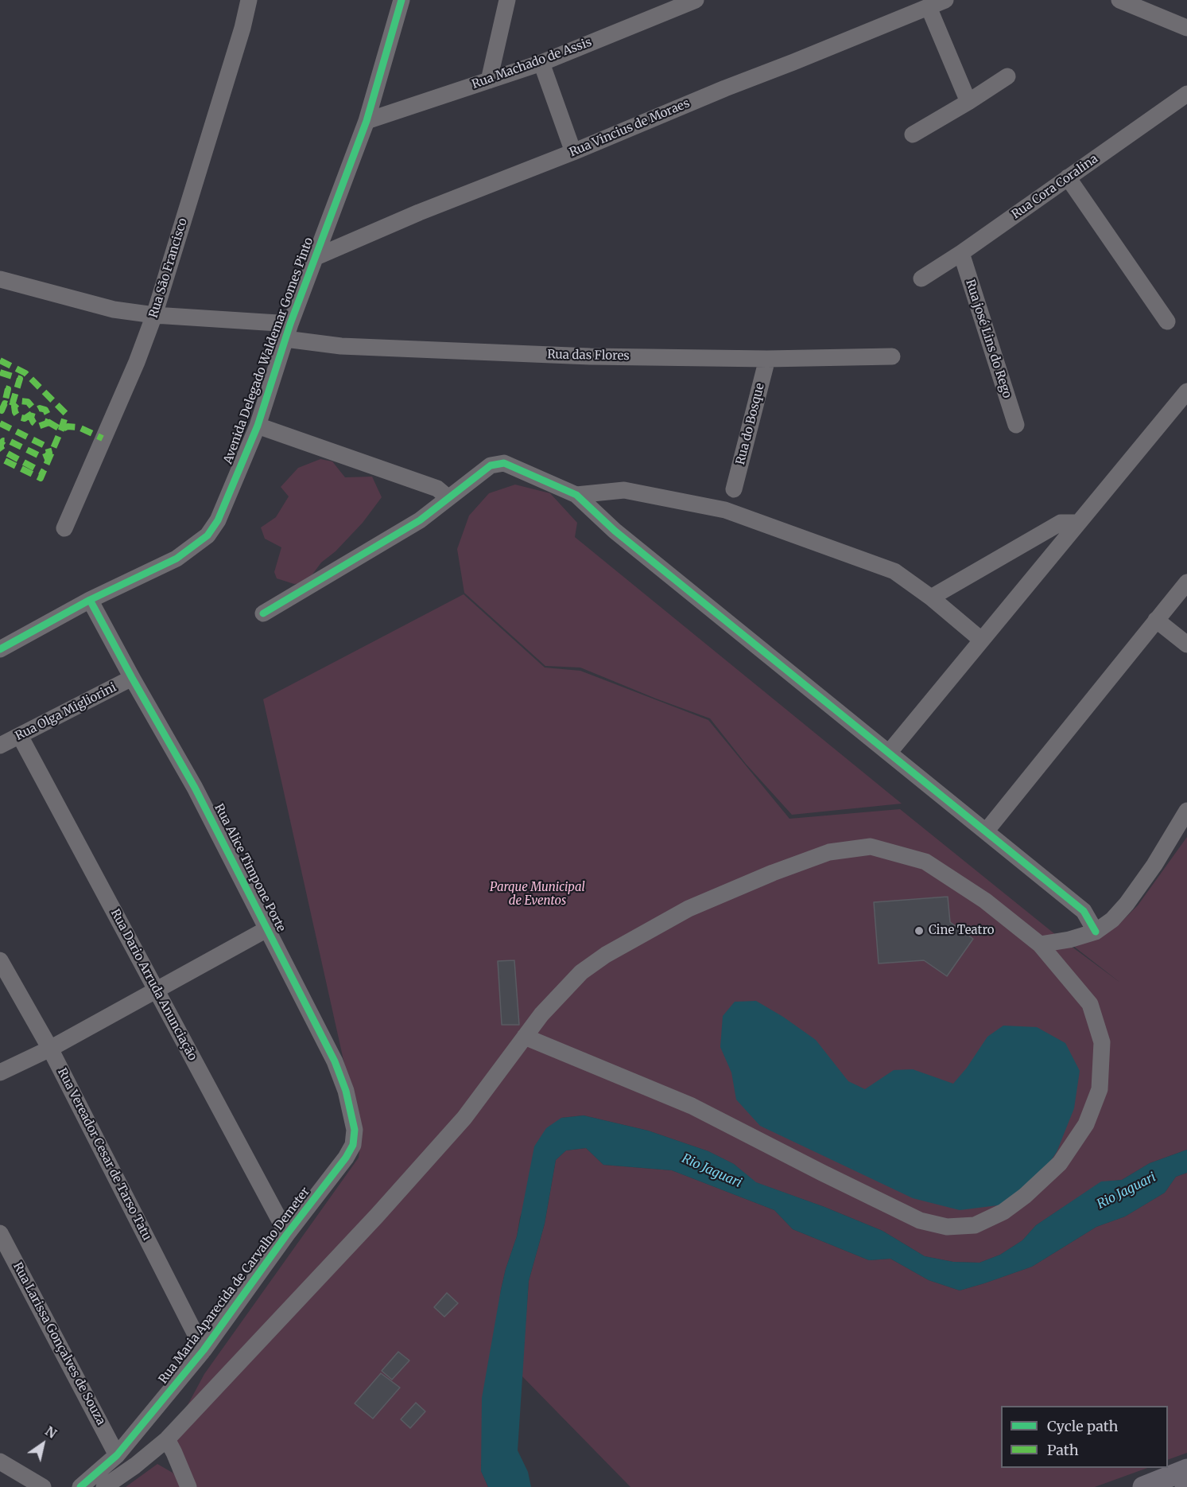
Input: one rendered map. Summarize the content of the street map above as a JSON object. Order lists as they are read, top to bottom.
{
  "streets": {
    "street": [
      "Rua Machado de Assis",
      "Rua Vincius de Moraes",
      "Rua Cora Coralina",
      "Rua São Francisco",
      "Rua josé Lins do Rego",
      "Avenida Delegado Waldemar Gomes Pinto",
      "Rua das Flores",
      "Rua do Bosque",
      "Rua Olga Migliorini",
      "Rua Alice Timpone Porte",
      "Rua Dario Arruda Anunciação",
      "Rua Vereador Cesar de Tarso Tatu",
      "Rua Maria Aparecida de Carvalho Demeter",
      "Rua Larissa Gonçalves de Souza"
    ]
  },
  "crossings": [
    ["Rua Machado de Assis", "Avenida Delegado Waldemar Gomes Pinto"],
    ["Rua Vincius de Moraes", "Avenida Delegado Waldemar Gomes Pinto"],
    ["Rua Cora Coralina", "Rua josé Lins do Rego"],
    ["Rua São Francisco", "Rua das Flores"],
    ["Avenida Delegado Waldemar Gomes Pinto", "Rua das Flores"],
    ["Avenida Delegado Waldemar Gomes Pinto", "Rua Alice Timpone Porte"],
    ["Rua das Flores", "Rua do Bosque"],
    ["Rua Olga Migliorini", "Rua Alice Timpone Porte"],
    ["Rua Olga Migliorini", "Rua Dario Arruda Anunciação"],
    ["Rua Alice Timpone Porte", "Rua Maria Aparecida de Carvalho Demeter"],
    ["Rua Dario Arruda Anunciação", "Rua Maria Aparecida de Carvalho Demeter"],
    ["Rua Vereador Cesar de Tarso Tatu", "Rua Maria Aparecida de Carvalho Demeter"],
    ["Rua Maria Aparecida de Carvalho Demeter", "Rua Larissa Gonçalves de Souza"]
  ],
  "water": ["Rio Jaguari"],
  "parks": ["Parque Municipal de Eventos"],
  "places": ["Cine Teatro"],
  "legend": ["Cycle path", "Path"],
  "north": "top right"
}
